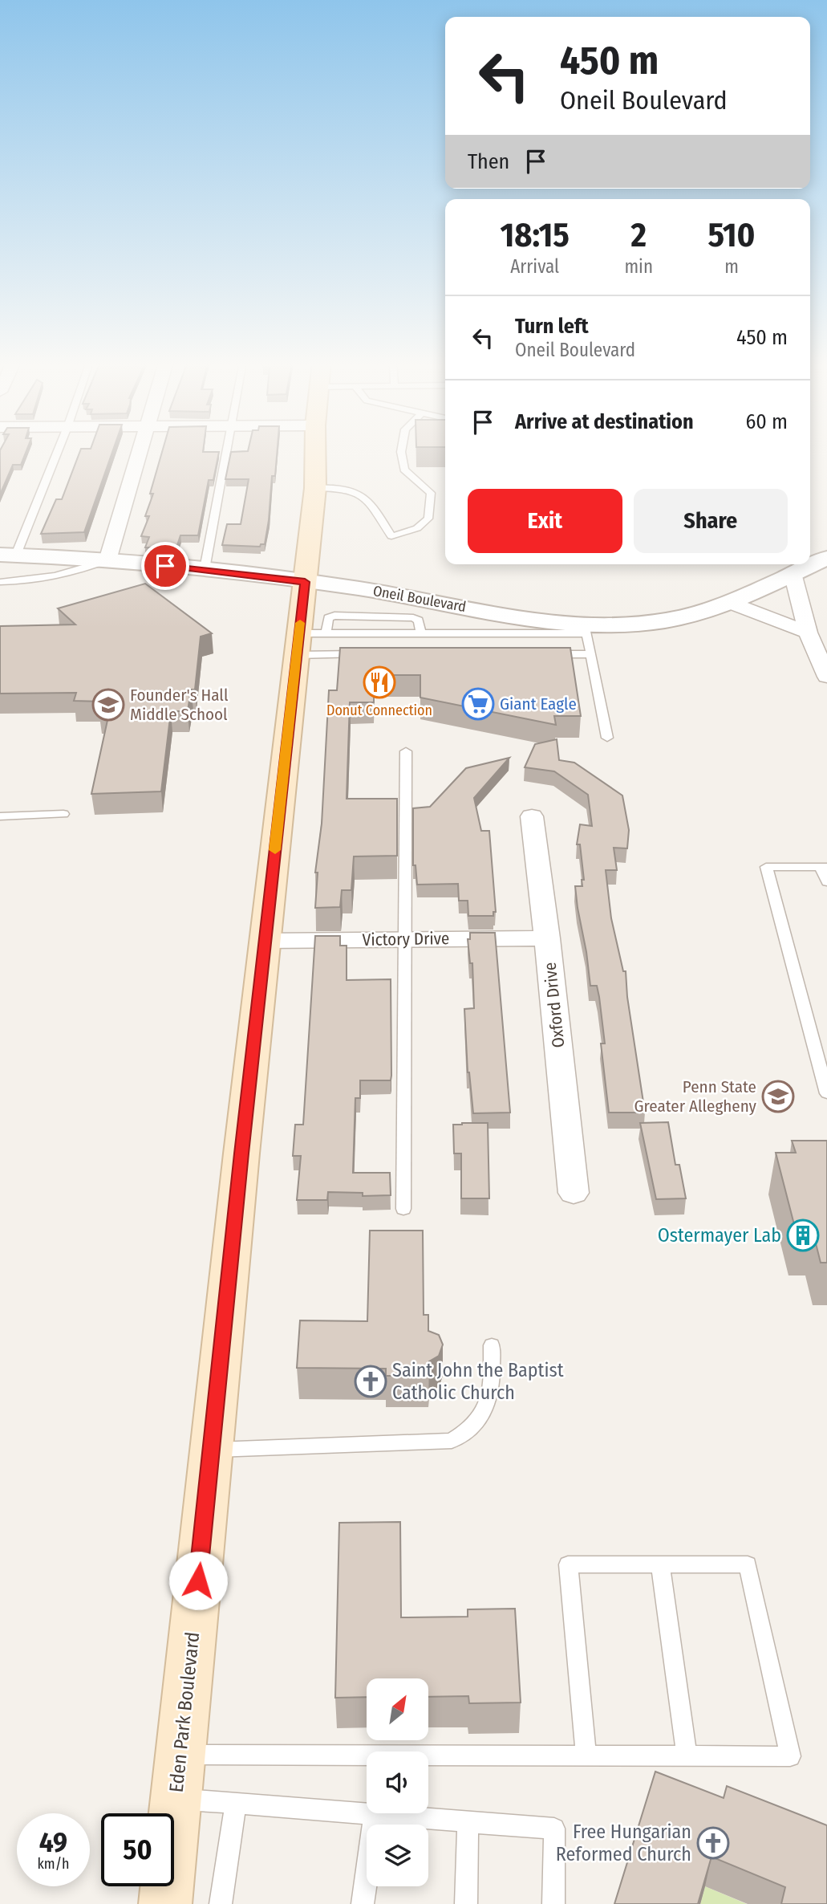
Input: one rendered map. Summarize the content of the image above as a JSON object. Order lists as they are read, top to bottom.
{
  "streets": {
    "main road": ["Eden Park Boulevard"],
    "street": ["Oneil Boulevard", "Victory Drive", "Oxford Drive"]
  },
  "crossings": [
    ["Oneil Boulevard", "Eden Park Boulevard"],
    ["Victory Drive", "Oxford Drive"],
    ["Victory Drive", "Eden Park Boulevard"]
  ],
  "places": {
    "restaurant": ["Donut Connection"],
    "supermarket": ["Giant Eagle"],
    "school or university": ["Founder's Hall Middle School", "Penn State Greater Allegheny"],
    "building": ["Ostermayer Lab"],
    "church": ["Saint John the Baptist Catholic Church", "Free Hungarian Reformed Church"]
  },
  "north": "top right",
  "page": {
    "turn": ["450 m", "Oneil Boulevard"],
    "then": "Then",
    "eta": [
      "18:15",
      "Arrival",
      "2",
      "min",
      "510",
      "m"
    ],
    "list": [
      {
        "name": "Turn left",
        "note": "Oneil Boulevard",
        "value": "450 m"
      },
      {
        "name": "Arrive at destination",
        "value": "60 m"
      }
    ],
    "buttons": ["Exit", "Share"],
    "speed": "49 km/h",
    "limit": "50"
  }
}
